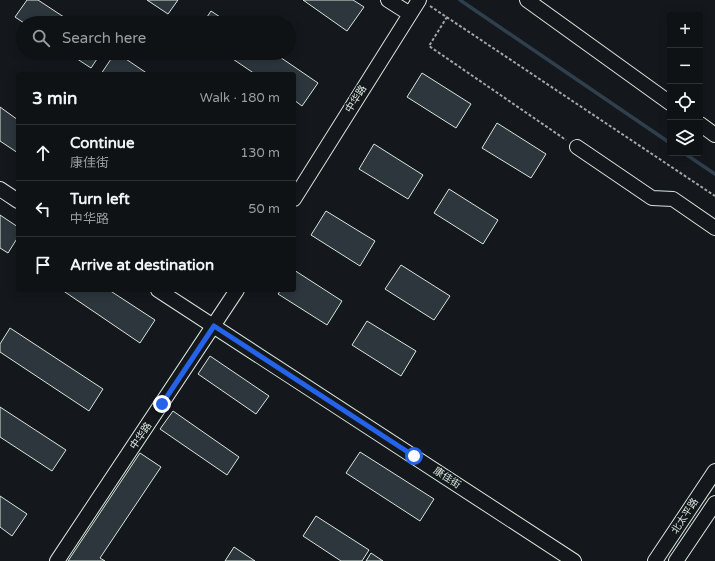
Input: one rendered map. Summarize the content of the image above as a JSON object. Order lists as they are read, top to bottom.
{
  "streets": {
    "street": ["中华路", "康佳街", "北太平路"]
  },
  "crossings": [
    ["中华路", "康佳街"]
  ],
  "page": {
    "map_buttons": ["+", "−"],
    "search": "Search here",
    "heading": ["3 min", "Walk · 180 m"],
    "list": [
      ["Continue", "康佳街", "130 m"],
      ["Turn left", "中华路", "50 m"],
      "Arrive at destination"
    ]
  }
}
